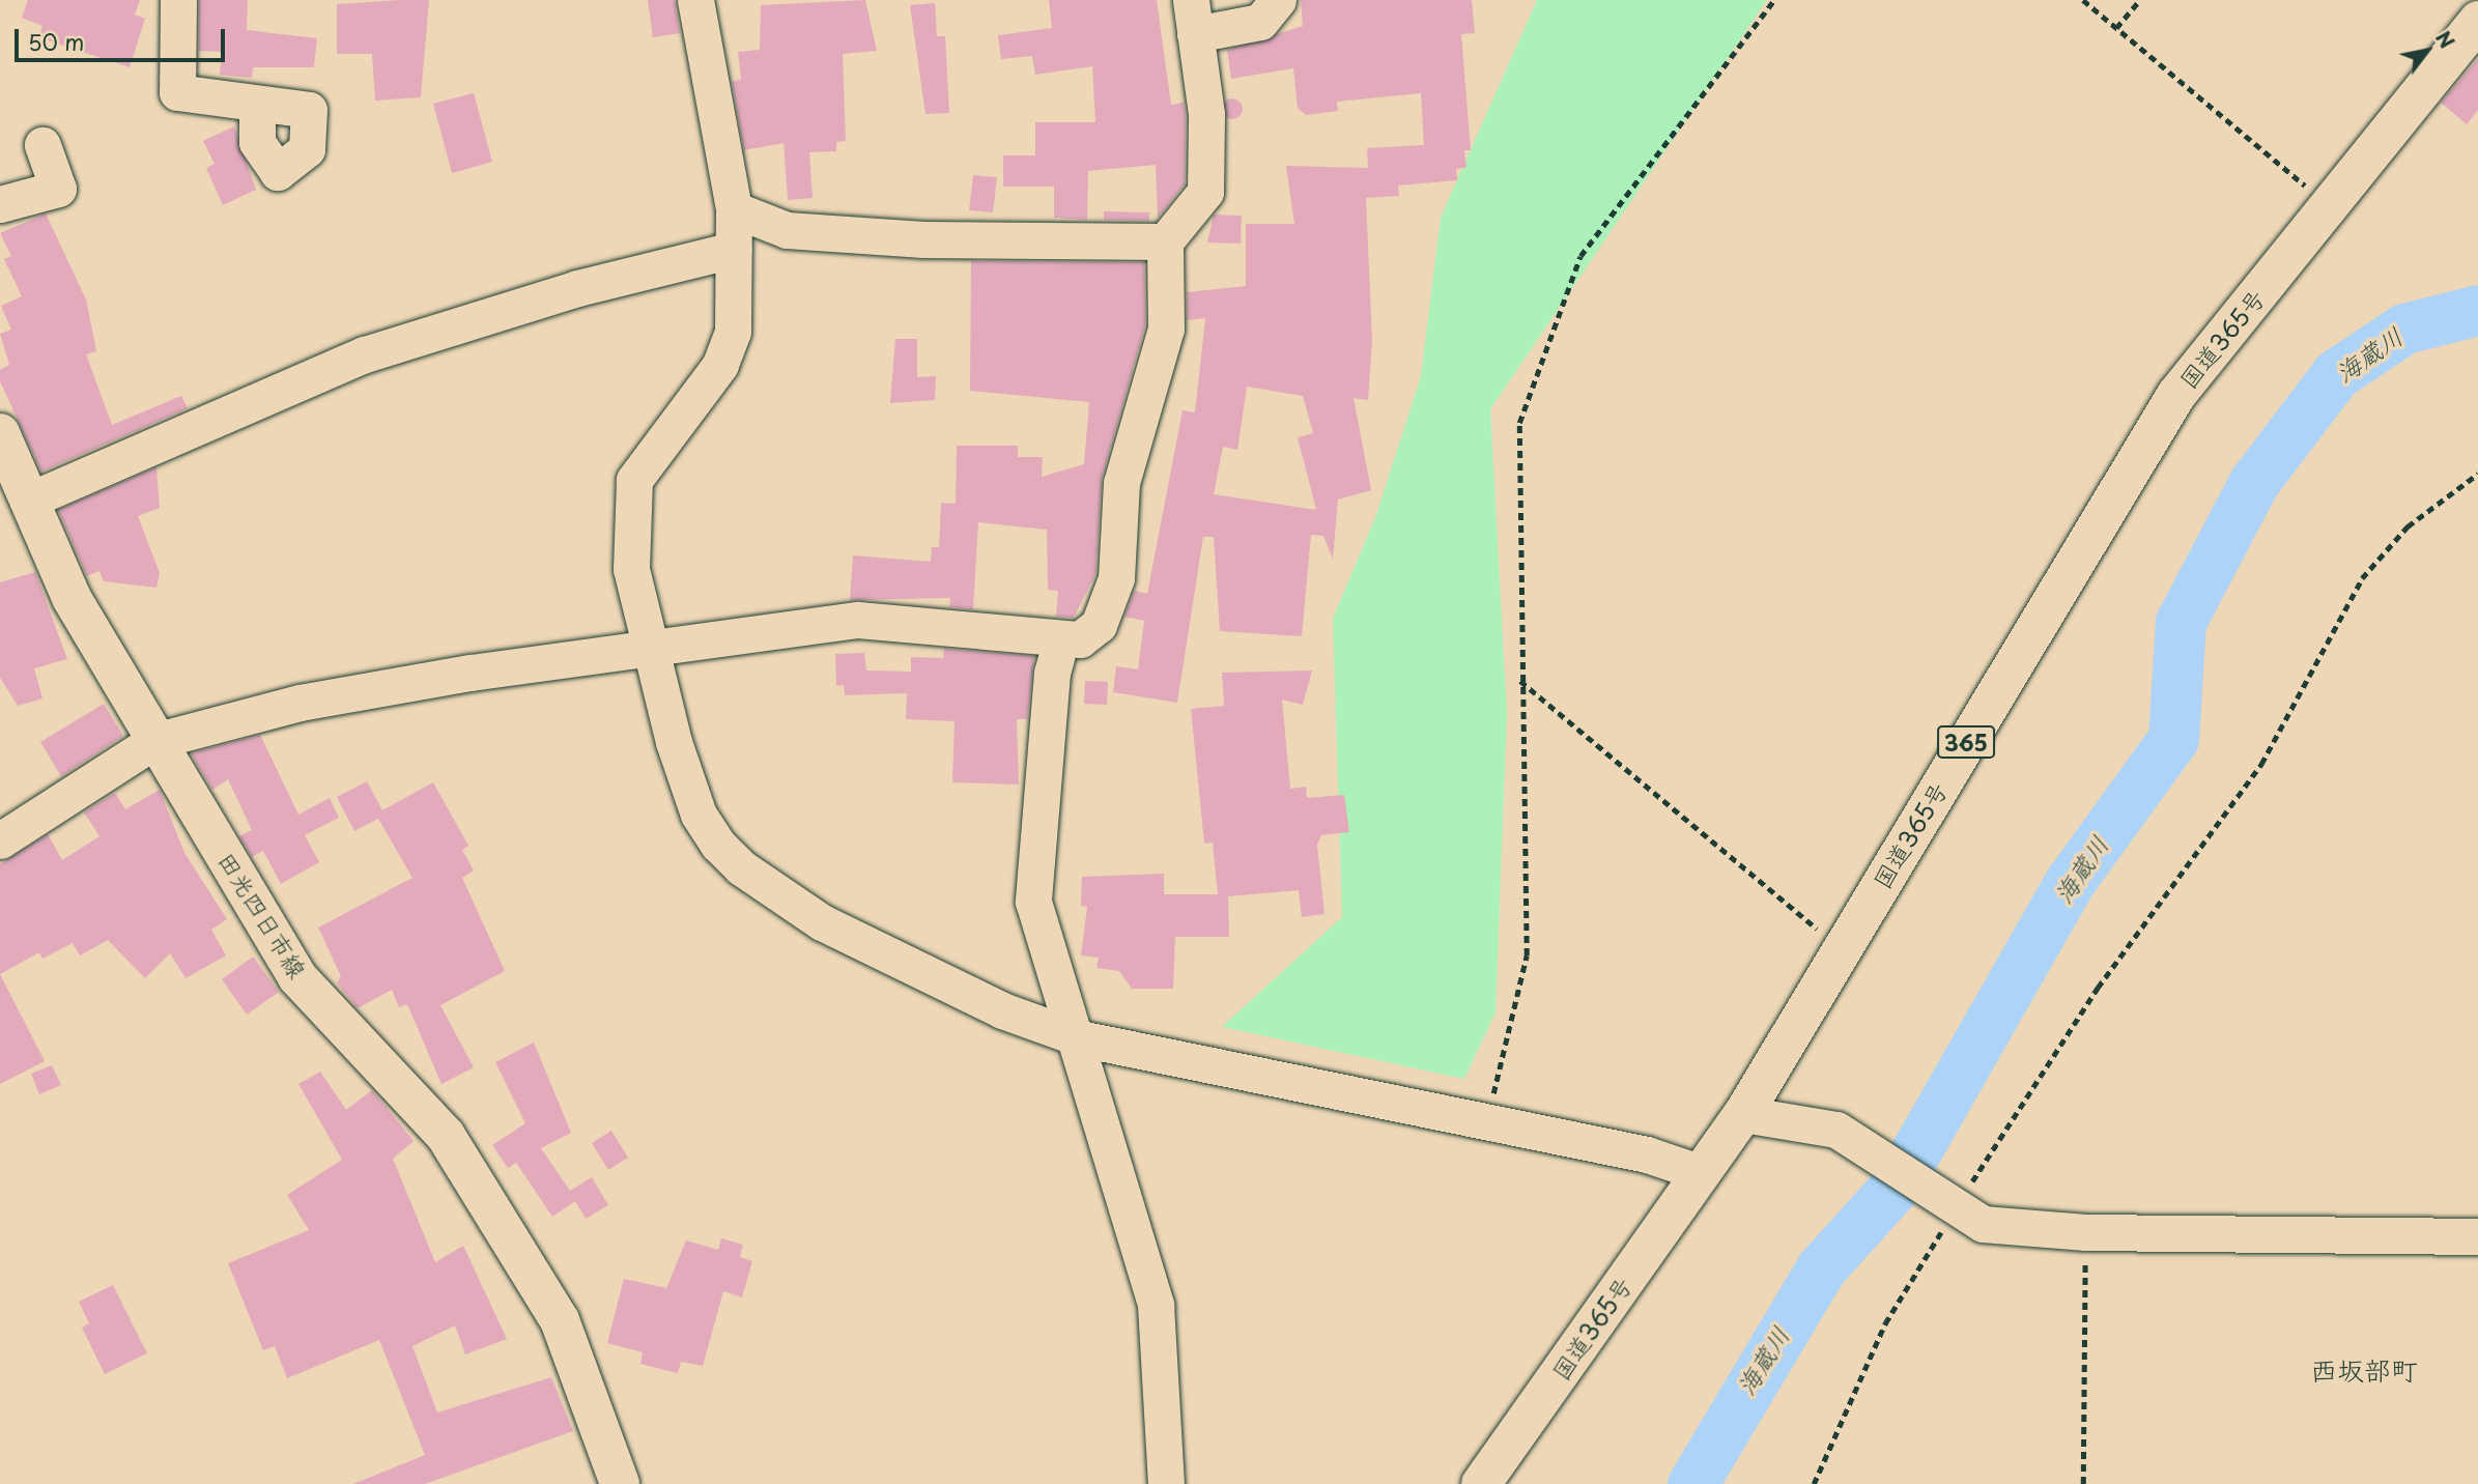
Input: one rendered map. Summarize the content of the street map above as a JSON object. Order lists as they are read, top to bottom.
{
  "streets": {
    "main road": ["国道365号", "365", "田光四日市線"]
  },
  "districts": ["西坂部町"],
  "water": ["海蔵川"],
  "scale_bar": "50 m",
  "north": "top right"
}
